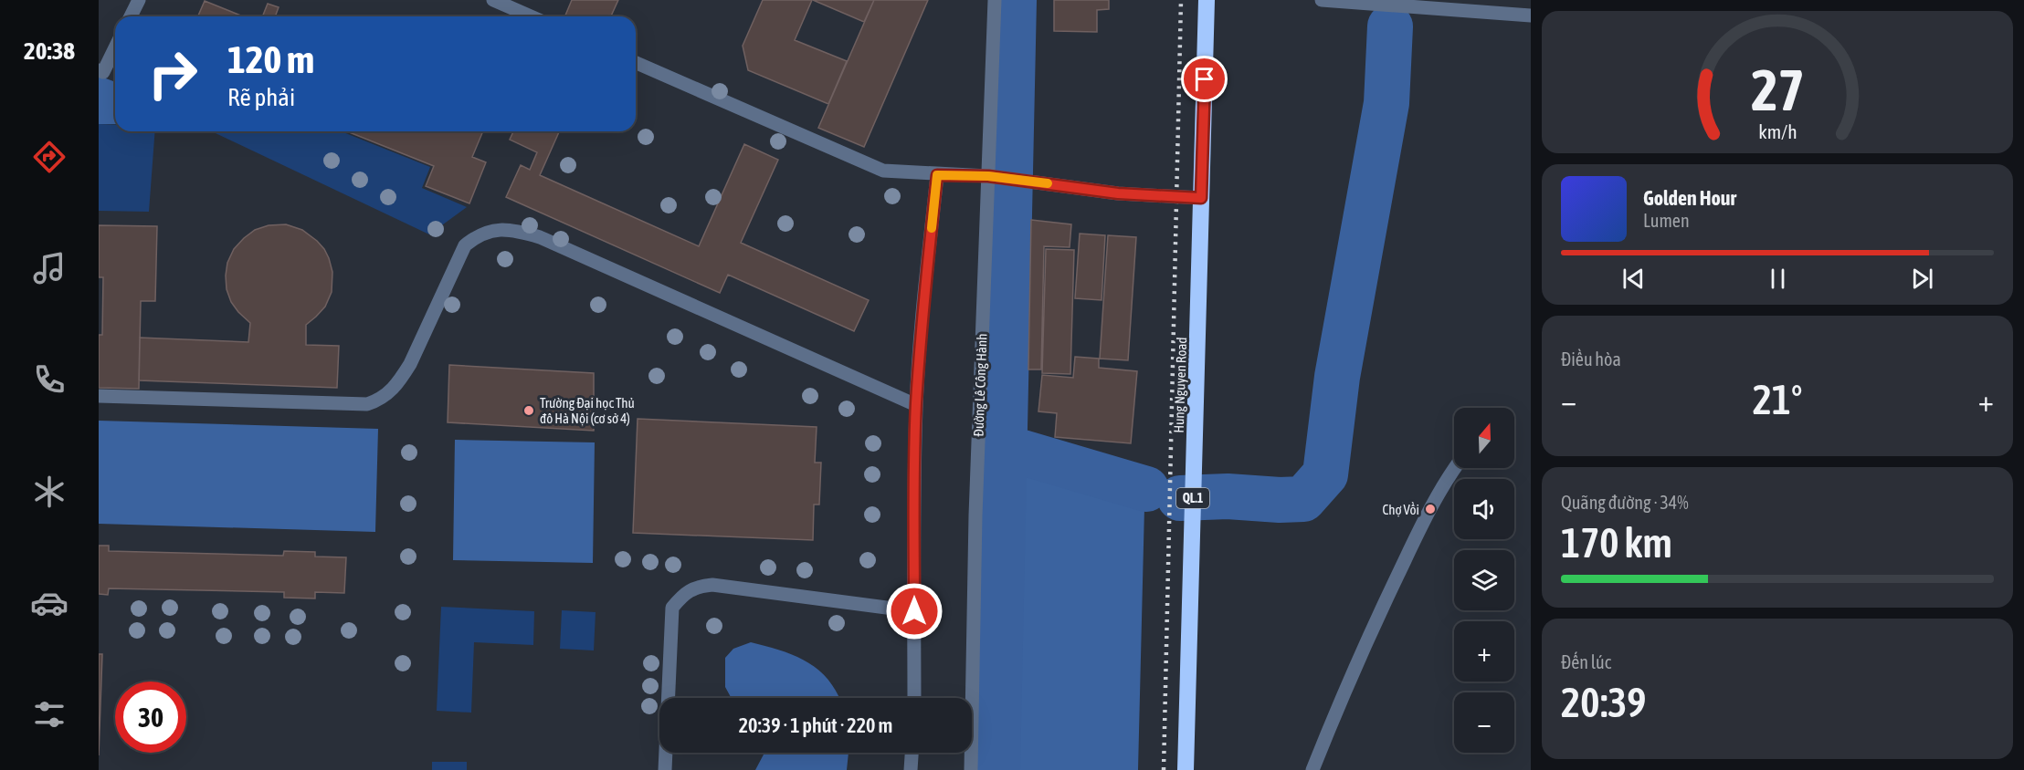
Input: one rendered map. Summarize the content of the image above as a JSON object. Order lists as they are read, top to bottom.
{
  "streets": {
    "highway": ["Hung Nguyen Road", "QL.1"],
    "street": ["Đường Lê Công Hành"]
  },
  "places": ["Trường Đại học Thủ đô Hà Nội (cơ sở 4)", "Chợ Vồi"],
  "north": "top",
  "page": {
    "tabs": "20:38",
    "turn": ["120 m", "Rẽ phải"],
    "song": ["Golden Hour", "Lumen"],
    "tile": [
      "Điều hòa",
      ["Quãng đường · 34%", "170 km"],
      ["Đến lúc", "20:39"]
    ],
    "heat": ["−", "21°", "+"],
    "map_buttons": ["+", "−"],
    "limit": "30",
    "trip": "20:39 · 1 phút · 220 m",
    "gauge": ["27", "km/h"]
  }
}
